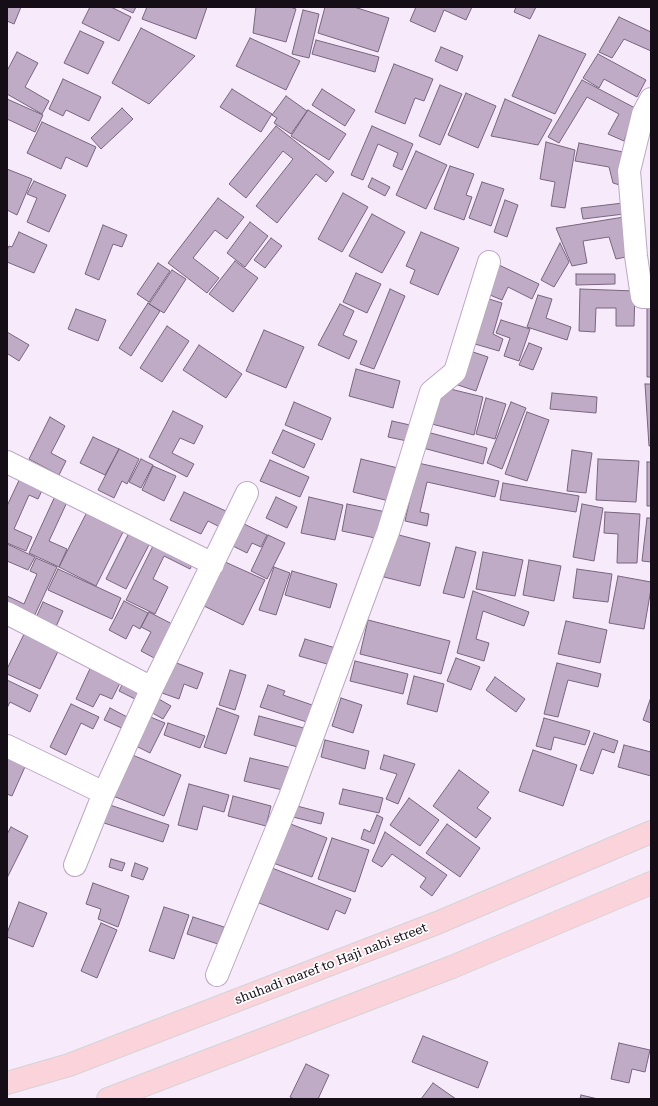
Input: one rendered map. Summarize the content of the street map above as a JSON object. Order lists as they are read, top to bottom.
{
  "streets": {
    "main road": ["shuhadi maref to Haji nabi street"]
  }
}
